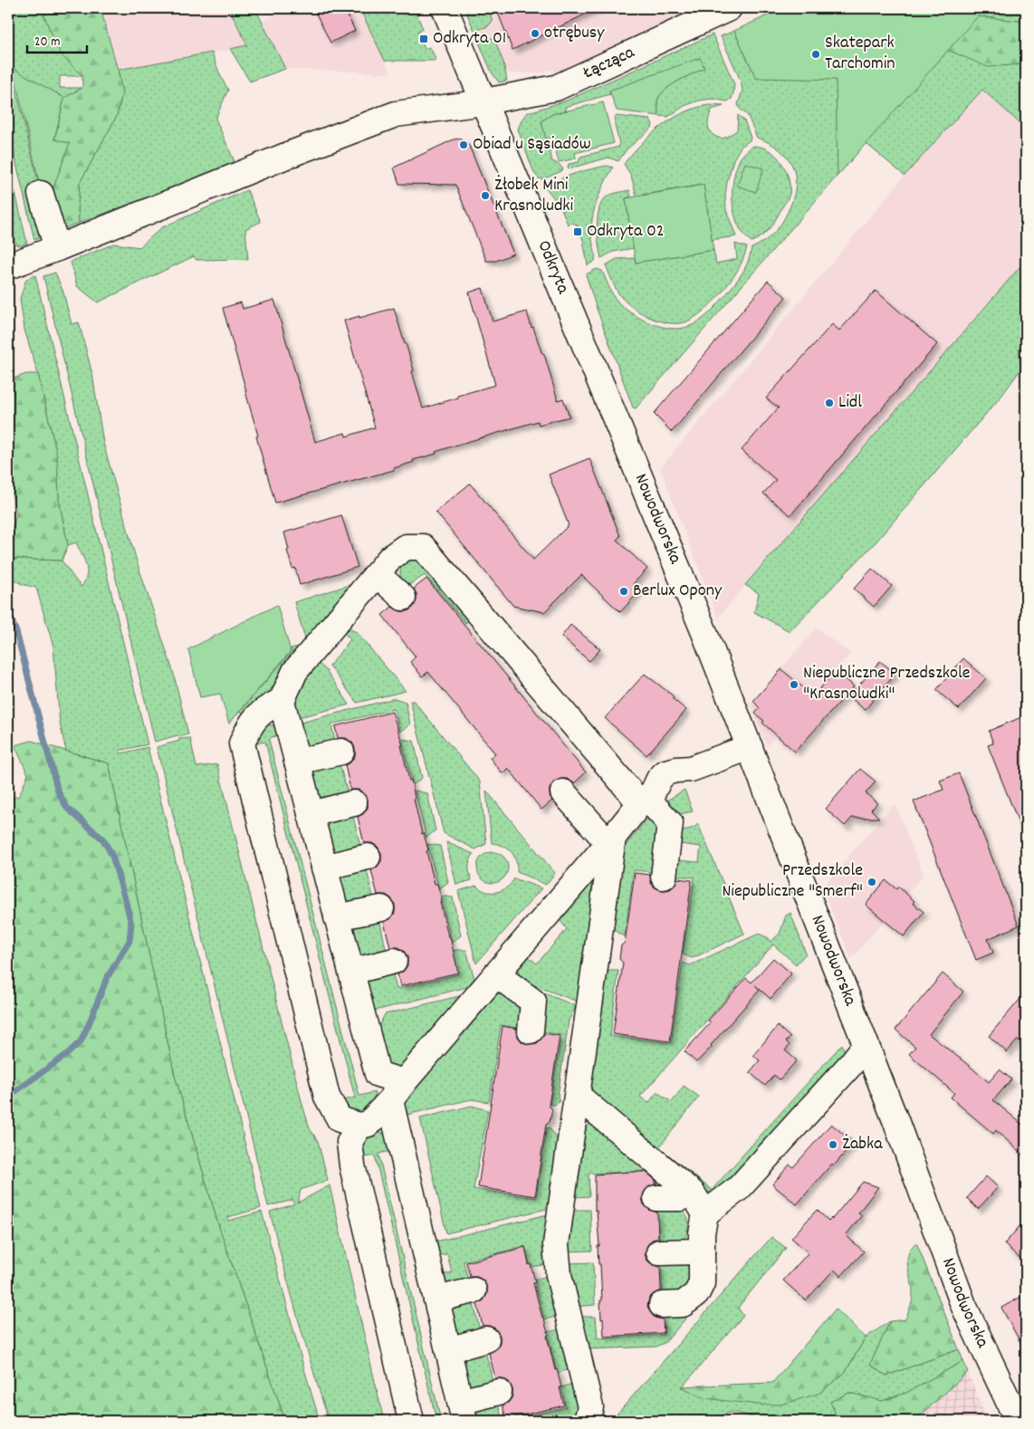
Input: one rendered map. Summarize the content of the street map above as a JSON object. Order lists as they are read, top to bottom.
{
  "streets": {
    "street": ["Łącząca", "Odkryta", "Nowodworska"]
  },
  "crossings": [
    ["Łącząca", "Odkryta"],
    ["Odkryta", "Nowodworska"]
  ],
  "places": {
    "other": [
      "otrębusy",
      "Skatepark Tarchomin",
      "Obiad u Sąsiadów",
      "Żłobek Mini Krasnoludki",
      "Lidl",
      "Berlux Opony",
      "Niepubliczne Przedszkole \"Krasnoludki\"",
      "Przedszkole Niepubliczne \"Smerf\"",
      "Żabka"
    ],
    "transit": ["Odkryta 01", "Odkryta 02"]
  },
  "scale_bar": "20 m"
}
